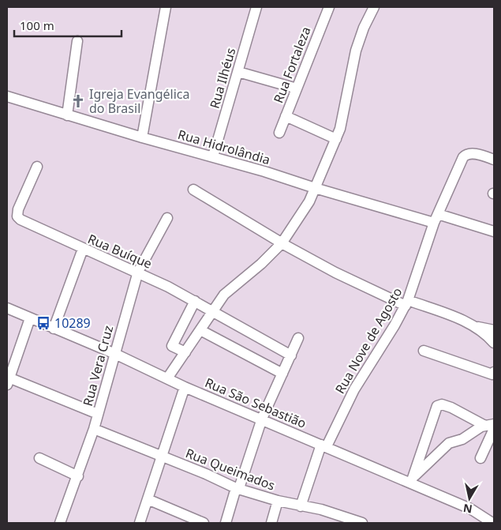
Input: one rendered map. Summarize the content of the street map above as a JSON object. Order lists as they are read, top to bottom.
{
  "streets": {
    "street": [
      "Rua Fortaleza",
      "Rua Ilhéus",
      "Rua Hidrolândia",
      "Rua Buíque",
      "Rua Nove de Agosto",
      "Rua Vera Cruz",
      "Rua São Sebastião",
      "Rua Queimados"
    ]
  },
  "crossings": [
    ["Rua Ilhéus", "Rua Hidrolândia"],
    ["Rua Hidrolândia", "Rua Nove de Agosto"],
    ["Rua Buíque", "Rua Vera Cruz"],
    ["Rua Nove de Agosto", "Rua São Sebastião"],
    ["Rua Nove de Agosto", "Rua Queimados"],
    ["Rua Vera Cruz", "Rua São Sebastião"],
    ["Rua Vera Cruz", "Rua Queimados"]
  ],
  "places": {
    "church": ["Igreja Evangélica do Brasil"],
    "bus stop": ["10289"]
  },
  "scale_bar": "100 m",
  "north": "bottom"
}
